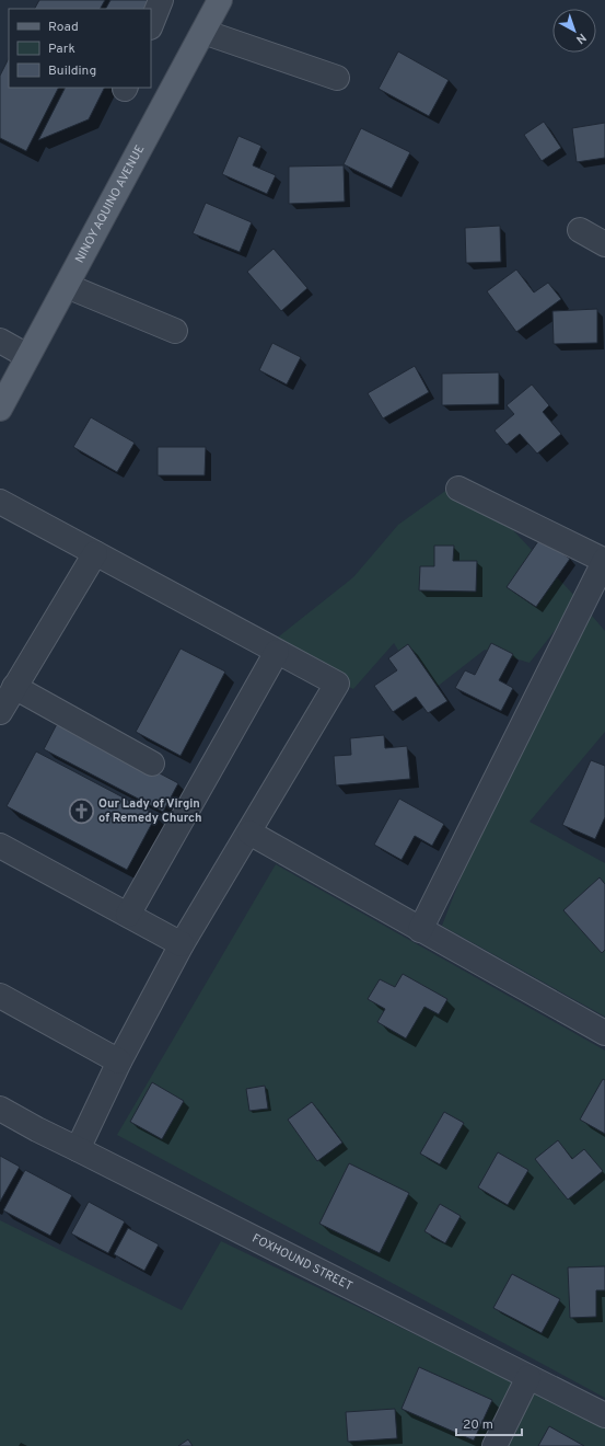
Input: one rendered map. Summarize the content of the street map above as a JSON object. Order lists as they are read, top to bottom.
{
  "streets": {
    "main road": ["NINOY AQUINO AVENUE"],
    "street": ["FOXHOUND STREET"]
  },
  "places": {
    "church": ["Our Lady of Virgin of Remedy Church"]
  },
  "legend": ["Road", "Park", "Building"],
  "scale_bar": "20 m",
  "north": "bottom right"
}
